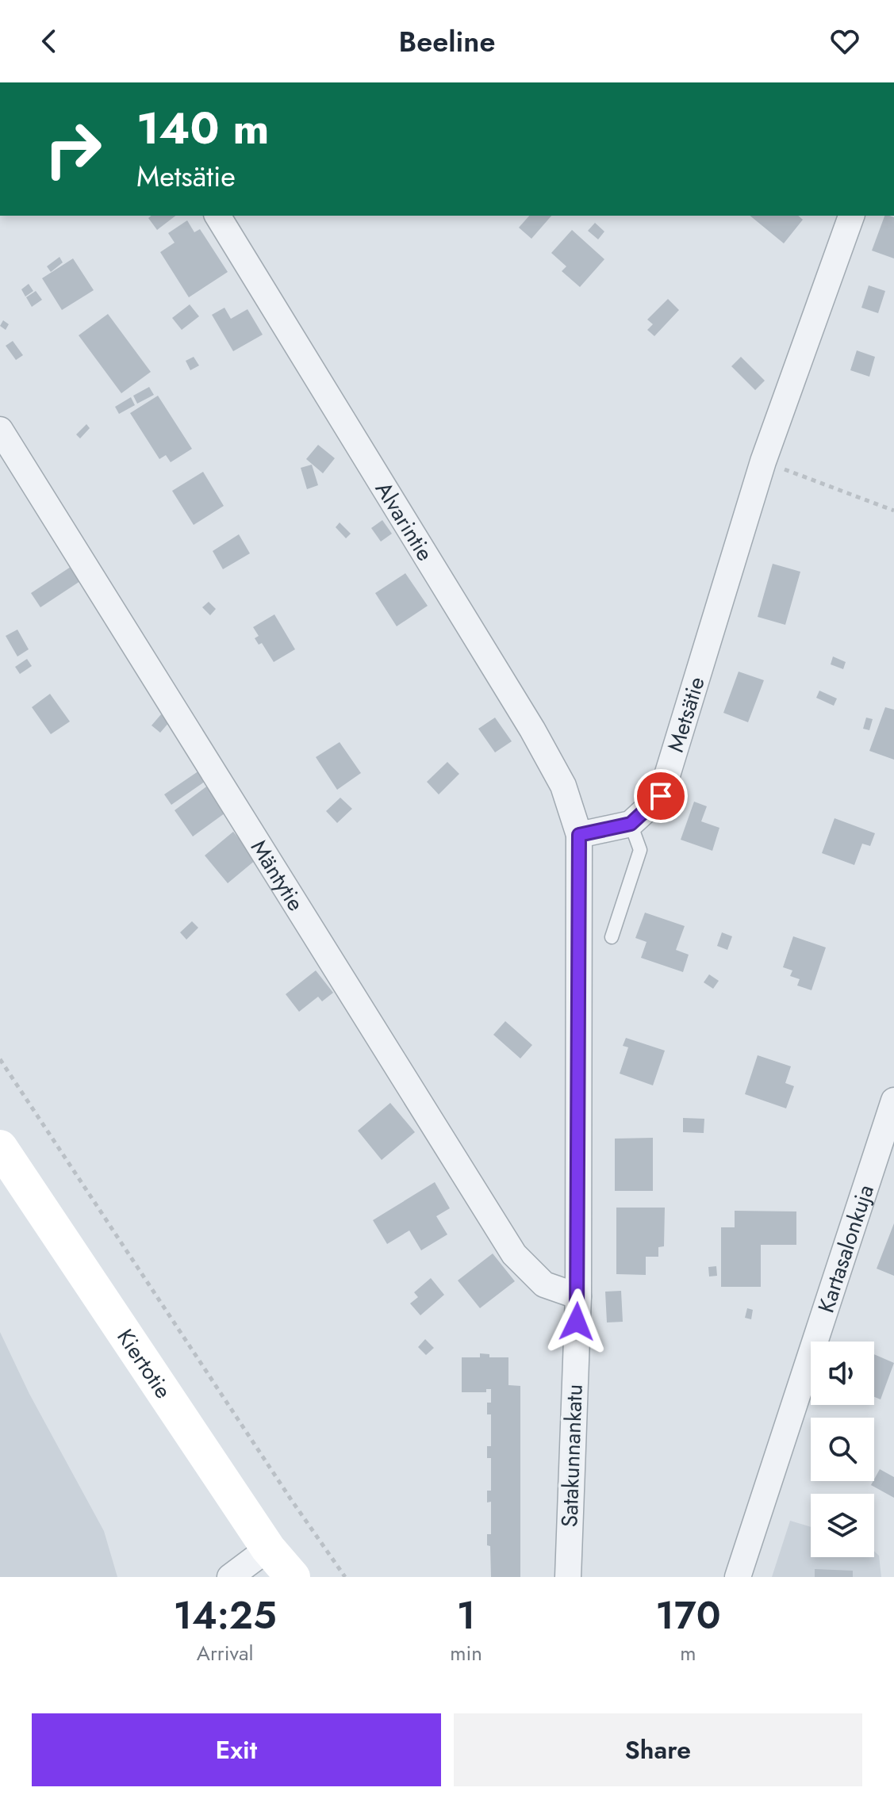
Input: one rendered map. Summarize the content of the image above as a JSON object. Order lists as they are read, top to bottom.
{
  "streets": {
    "street": [
      "Alvarintie",
      "Metsätie",
      "Mäntytie",
      "Kartasalonkuja",
      "Kiertotie",
      "Satakunnankatu"
    ]
  },
  "crossings": [
    ["Mäntytie", "Satakunnankatu"]
  ],
  "page": {
    "header": "Beeline",
    "turn": ["140 m", "Metsätie"],
    "eta": [
      "14:25",
      "Arrival",
      "1",
      "min",
      "170",
      "m"
    ],
    "buttons": ["Exit", "Share"]
  }
}
